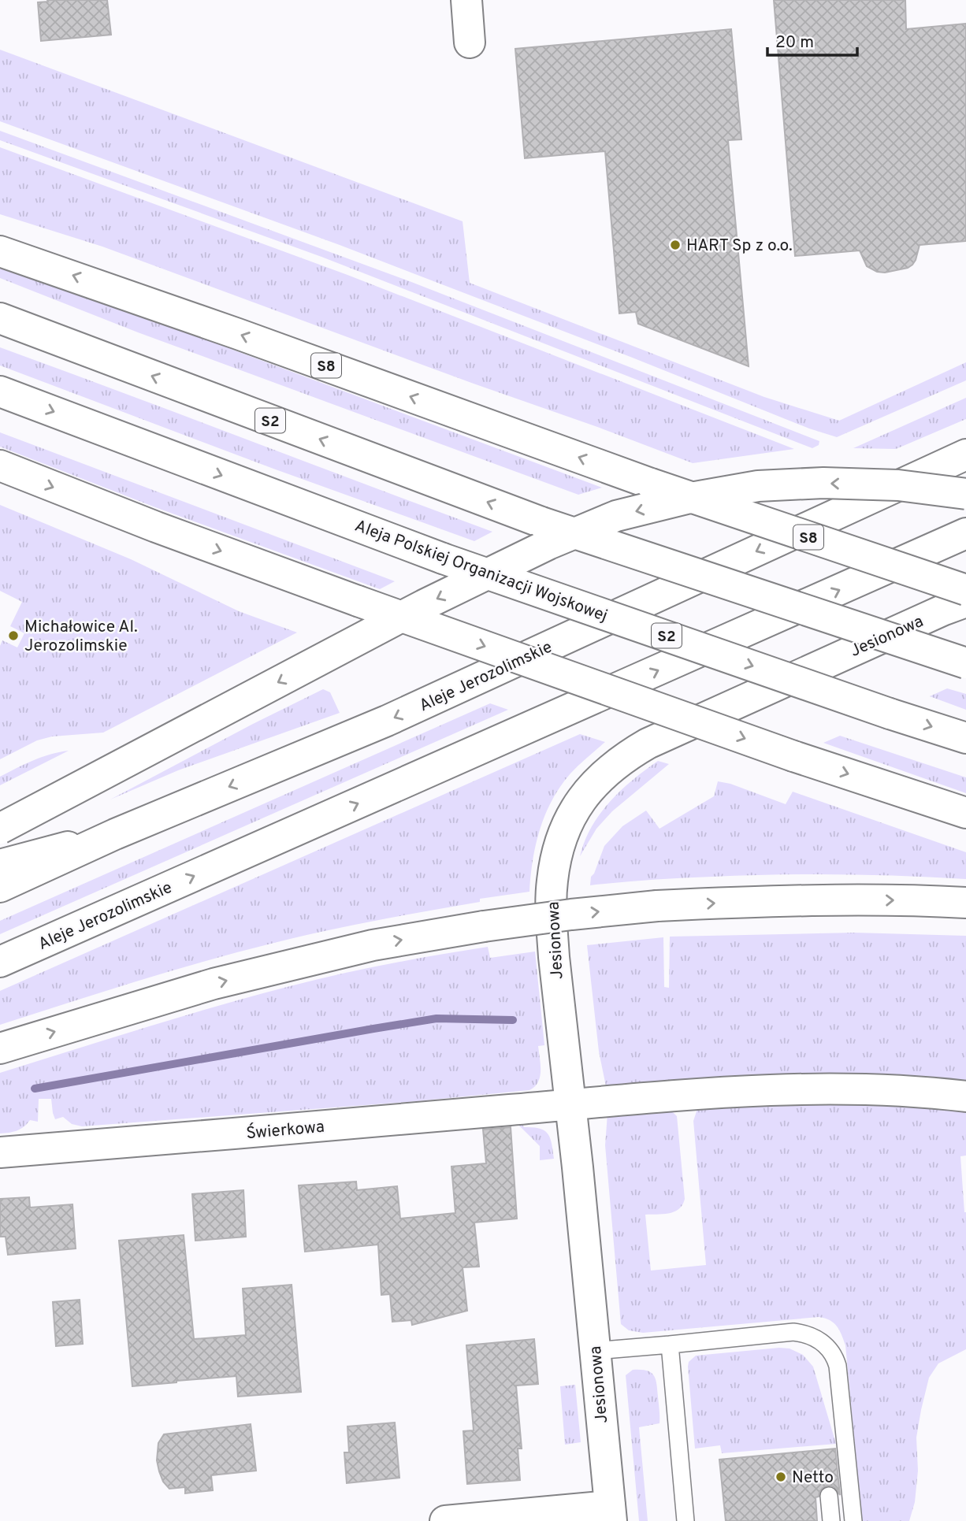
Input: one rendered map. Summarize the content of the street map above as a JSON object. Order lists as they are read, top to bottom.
{
  "streets": {
    "main road": [
      "S8",
      "S2",
      "Aleja Polskiej Organizacji Wojskowej",
      "Jesionowa",
      "Aleje Jerozolimskie",
      "Świerkowa"
    ]
  },
  "crossings": [
    ["Jesionowa", "Świerkowa"]
  ],
  "places": ["HART Sp z o.o.", "Michałowice Al. Jerozolimskie", "Netto"],
  "scale_bar": "20 m"
}
